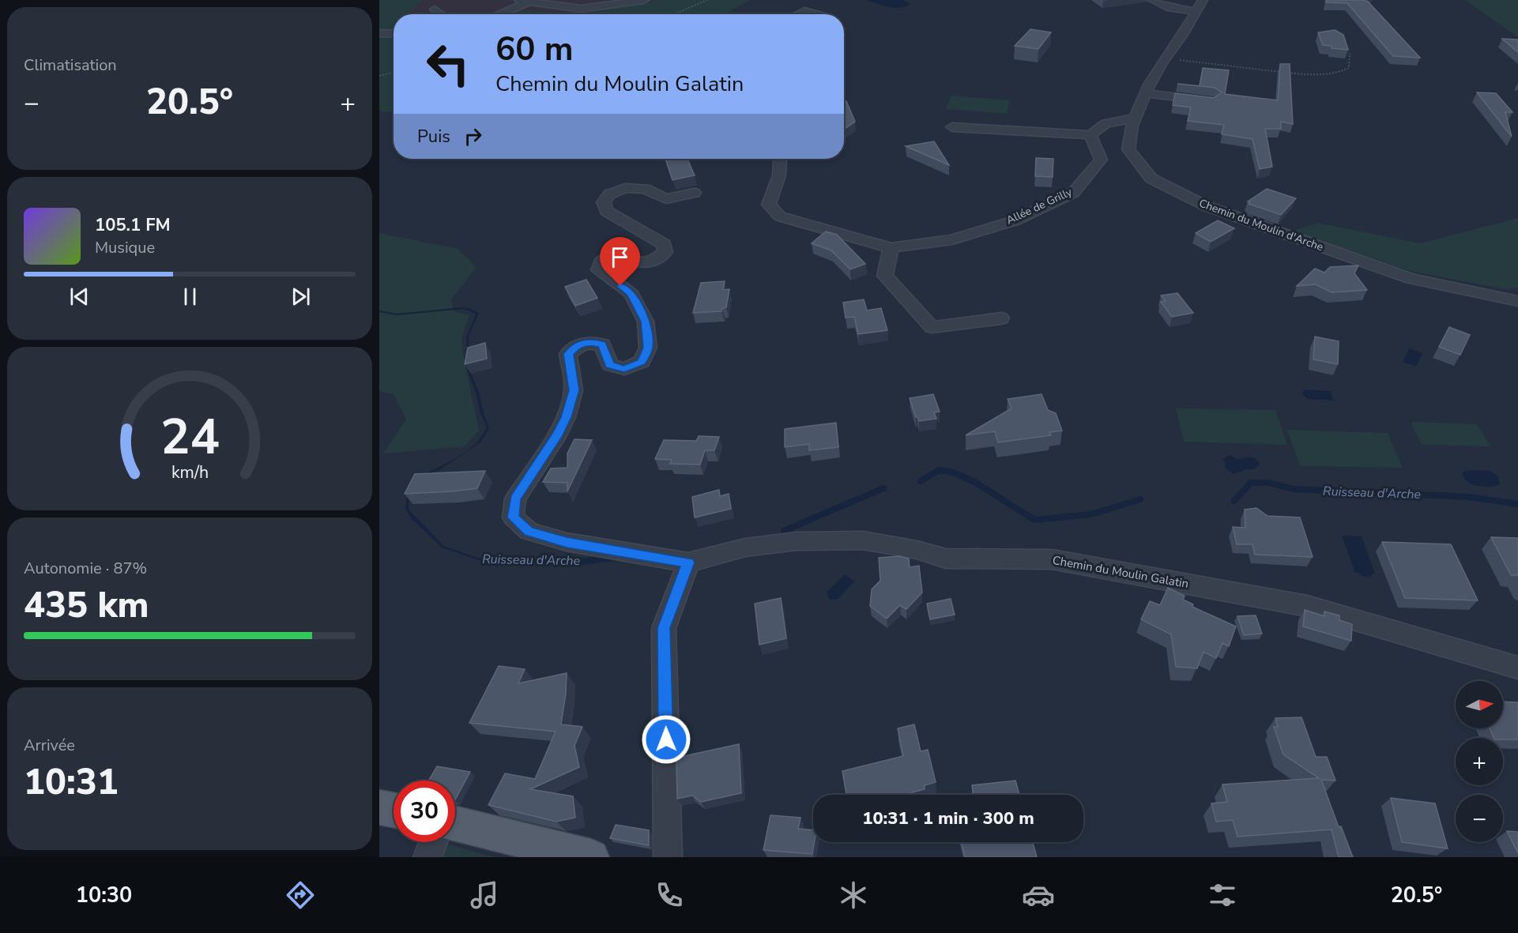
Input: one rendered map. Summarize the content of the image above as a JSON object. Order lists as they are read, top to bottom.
{
  "streets": {
    "street": ["Allée de Grilly", "Chemin du Moulin d'Arche", "Chemin du Moulin Galatin"]
  },
  "water": ["Ruisseau d'Arche"],
  "north": "right",
  "page": {
    "tile": [
      "Climatisation",
      ["Autonomie · 87%", "435 km"],
      ["Arrivée", "10:31"]
    ],
    "turn": ["60 m", "Chemin du Moulin Galatin"],
    "heat": ["−", "20.5°", "+"],
    "then": "Puis",
    "song": ["105.1 FM", "Musique"],
    "map_buttons": ["+", "−"],
    "limit": "30",
    "trip": "10:31 · 1 min · 300 m",
    "tabs": ["10:30", "20.5°"],
    "gauge": ["24", "km/h"]
  }
}
